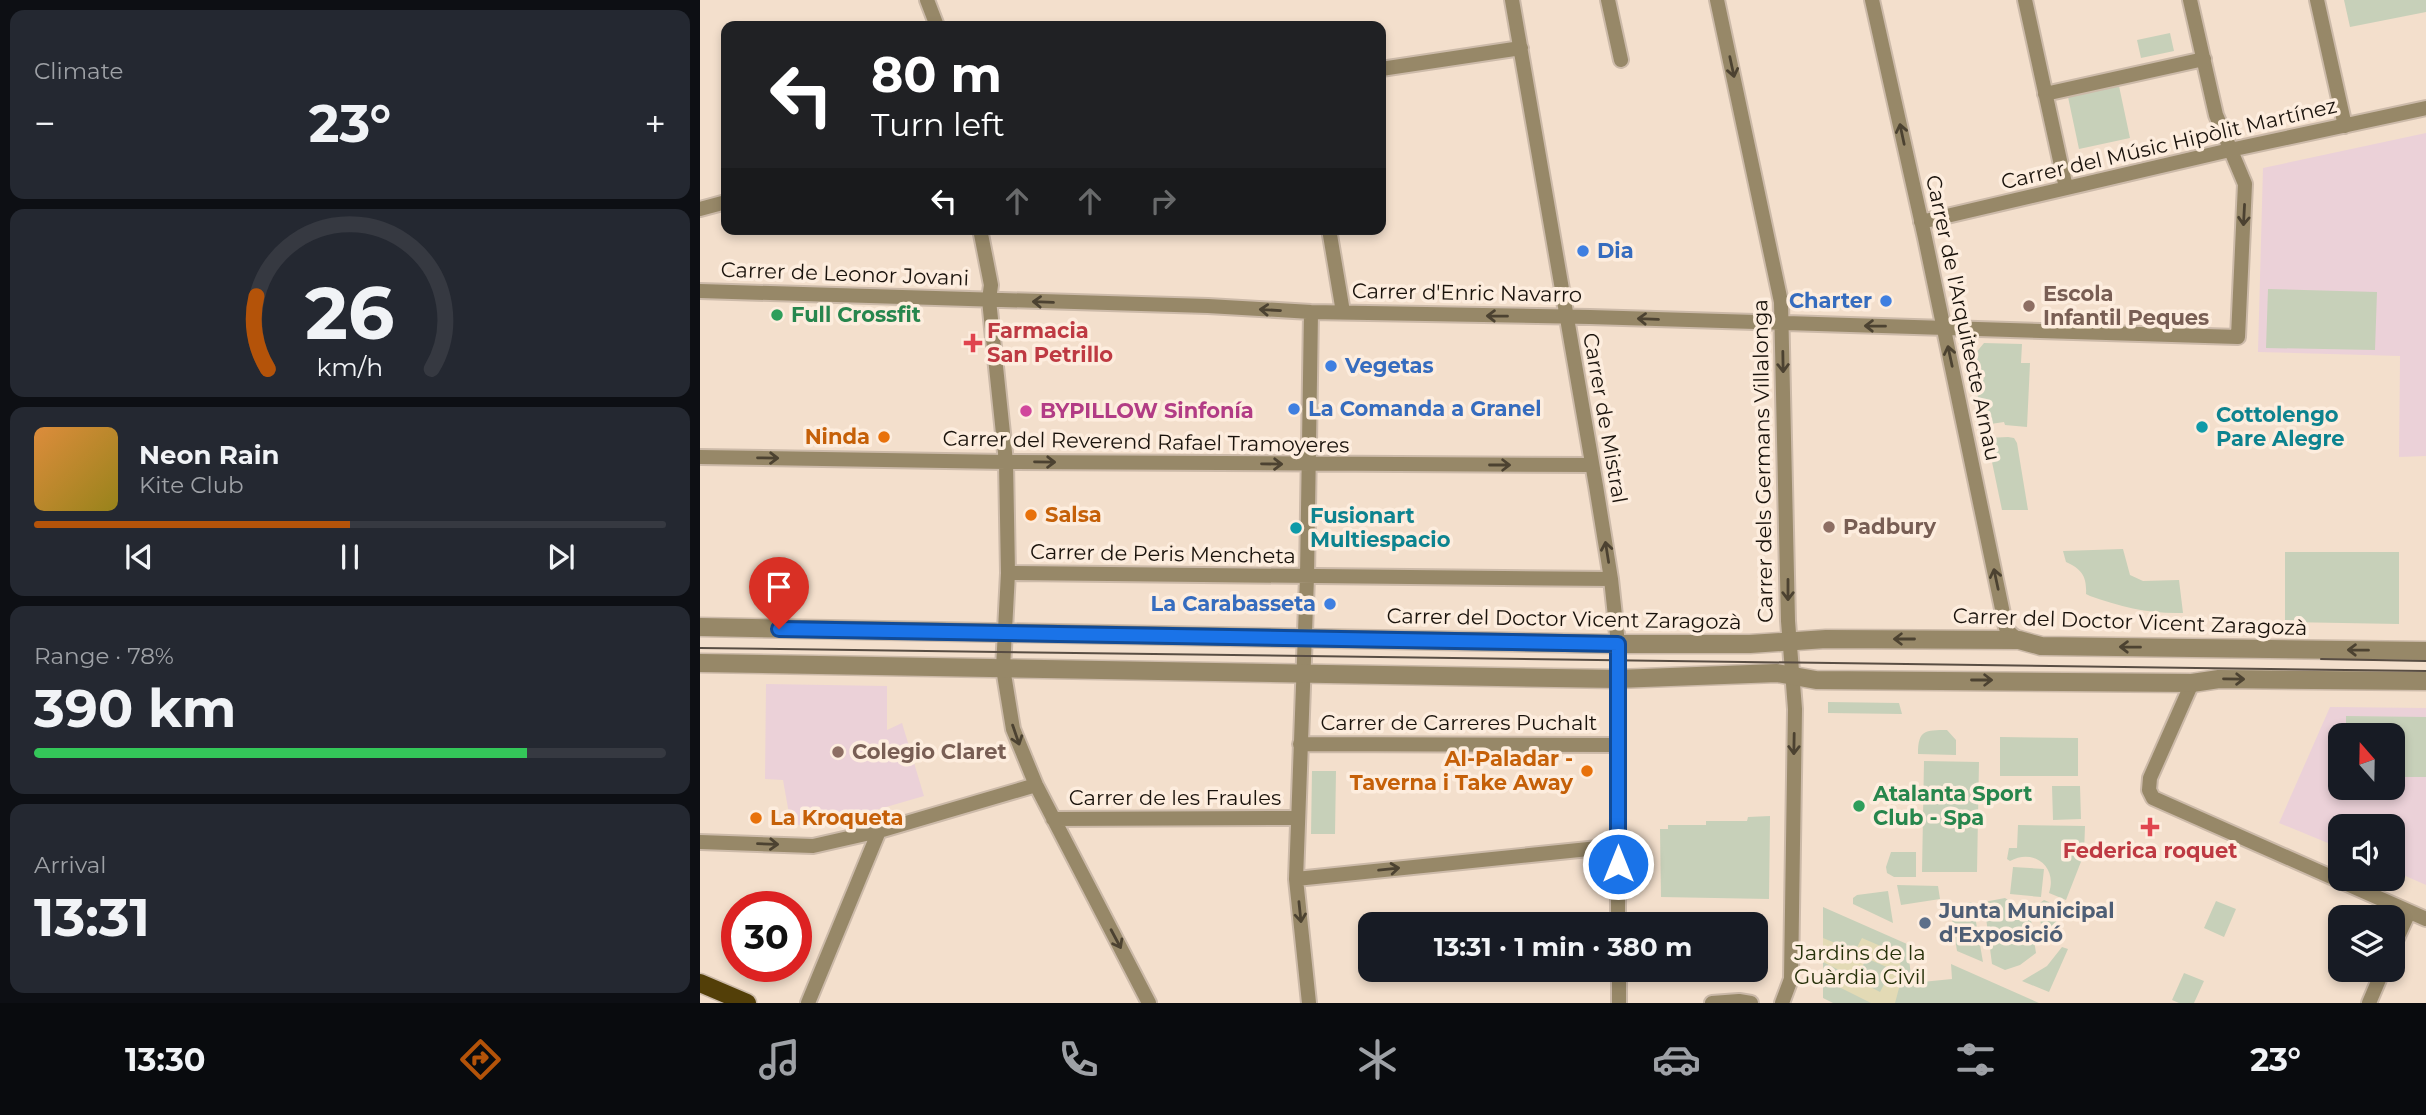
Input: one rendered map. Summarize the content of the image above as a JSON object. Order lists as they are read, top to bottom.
{
  "streets": {
    "street": [
      "Carrer del Músic Hipòlit Martínez",
      "Carrer de Leonor Jovani",
      "Carrer d'Enric Navarro",
      "Carrer de l'Arquitecte Arnau",
      "Carrer de Mistral",
      "Carrer del Reverend Rafael Tramoyeres",
      "Carrer dels Germans Villalonga",
      "Carrer de Peris Mencheta",
      "Carrer del Doctor Vicent Zaragozà",
      "Carrer de Carreres Puchalt",
      "Carrer de les Fraules"
    ]
  },
  "crossings": [
    ["Carrer del Músic Hipòlit Martínez", "Carrer d'Enric Navarro"],
    ["Carrer del Músic Hipòlit Martínez", "Carrer de l'Arquitecte Arnau"],
    ["Carrer de Leonor Jovani", "Carrer d'Enric Navarro"],
    ["Carrer d'Enric Navarro", "Carrer de l'Arquitecte Arnau"],
    ["Carrer d'Enric Navarro", "Carrer de Mistral"],
    ["Carrer d'Enric Navarro", "Carrer dels Germans Villalonga"],
    ["Carrer de l'Arquitecte Arnau", "Carrer del Doctor Vicent Zaragozà"],
    ["Carrer de Mistral", "Carrer del Reverend Rafael Tramoyeres"],
    ["Carrer de Mistral", "Carrer de Peris Mencheta"],
    ["Carrer de Mistral", "Carrer del Doctor Vicent Zaragozà"],
    ["Carrer de Mistral", "Carrer de Carreres Puchalt"],
    ["Carrer dels Germans Villalonga", "Carrer del Doctor Vicent Zaragozà"]
  ],
  "one_way": [
    "Carrer d'Enric Navarro",
    "Carrer de l'Arquitecte Arnau",
    "Carrer del Reverend Rafael Tramoyeres",
    "Carrer dels Germans Villalonga"
  ],
  "parks": ["Jardins de la Guàrdia Civil"],
  "places": {
    "other": [
      "Dia",
      "Charter",
      "Escola Infantil Peques",
      "Full Crossfit",
      "Vegetas",
      "La Comanda a Granel",
      "BYPILLOW Sinfonía",
      "Cottolengo Pare Alegre",
      "Ninda",
      "Salsa",
      "Padbury",
      "Fusionart Multiespacio",
      "La Carabasseta",
      "Colegio Claret",
      "Al-Paladar - Taverna i Take Away",
      "Atalanta Sport Club - Spa",
      "La Kroqueta",
      "Junta Municipal d'Exposició"
    ],
    "health": ["Farmacia San Petrillo", "Federica roquet"]
  },
  "north": "top",
  "page": {
    "tile": [
      "Climate",
      ["Range · 78%", "390 km"],
      ["Arrival", "13:31"]
    ],
    "turn": ["80 m", "Turn left"],
    "heat": ["−", "23°", "+"],
    "song": ["Neon Rain", "Kite Club"],
    "limit": "30",
    "trip": "13:31 · 1 min · 380 m",
    "tabs": ["13:30", "23°"],
    "gauge": ["26", "km/h"]
  }
}
